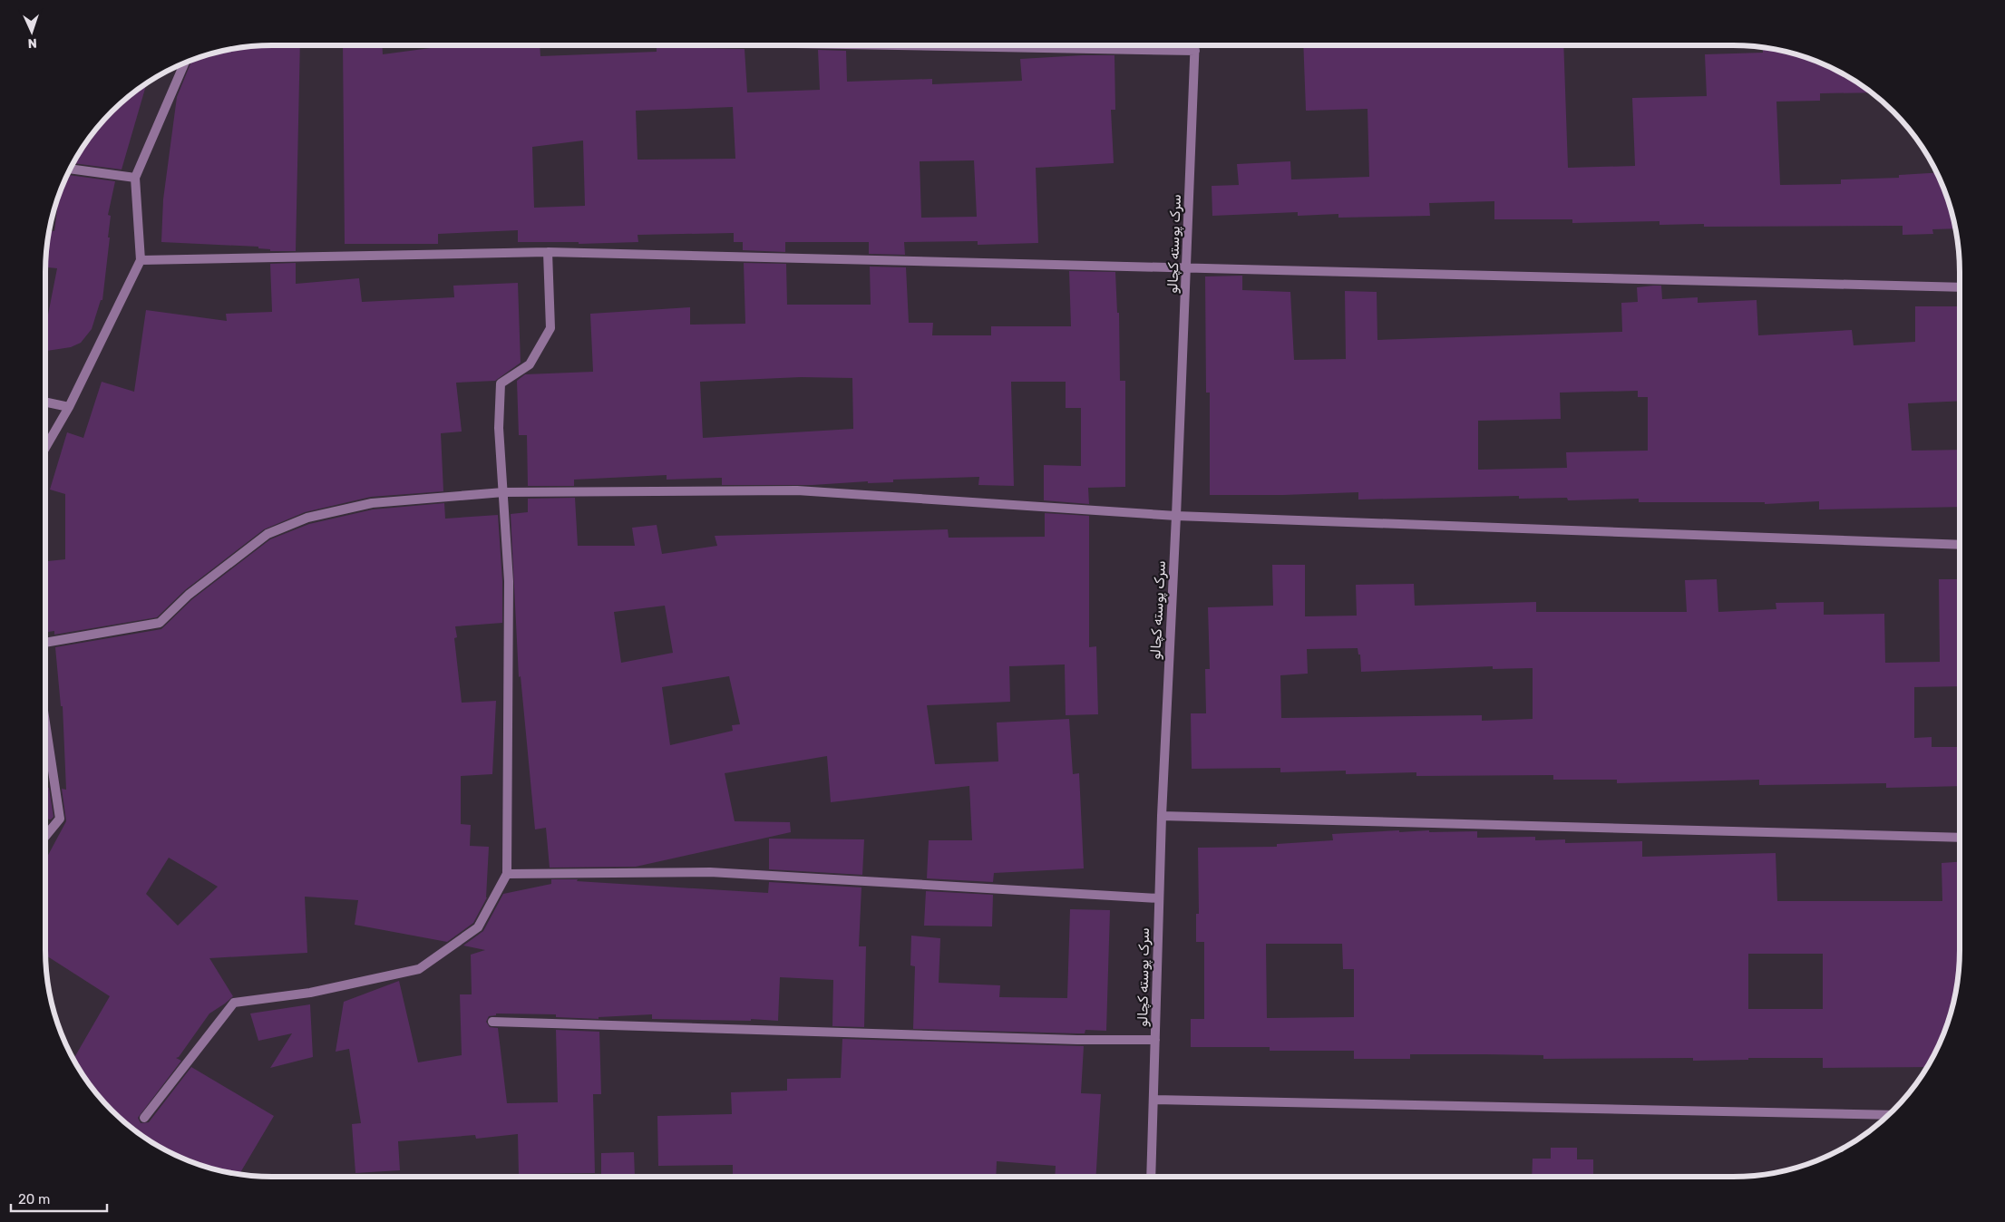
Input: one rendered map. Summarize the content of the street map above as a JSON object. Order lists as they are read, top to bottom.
{
  "streets": {
    "street": ["سرک پوسته کچالو"]
  },
  "scale_bar": "20 m",
  "north": "bottom"
}
